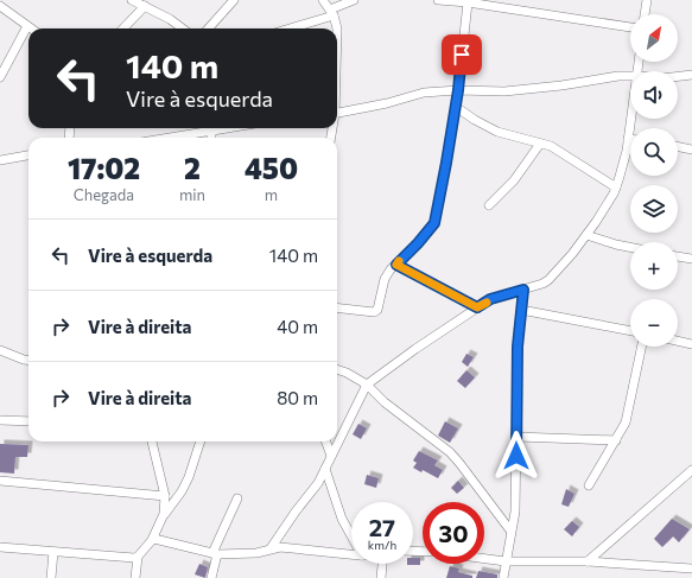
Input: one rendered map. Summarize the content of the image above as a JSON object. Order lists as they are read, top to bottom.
{
  "north": "top right",
  "page": {
    "map_buttons": ["+", "−"],
    "turn": ["140 m", "Vire à esquerda"],
    "eta": [
      "17:02",
      "Chegada",
      "2",
      "min",
      "450",
      "m"
    ],
    "list": [
      {
        "name": "Vire à esquerda",
        "value": "140 m"
      },
      {
        "name": "Vire à direita",
        "value": "40 m"
      },
      {
        "name": "Vire à direita",
        "value": "80 m"
      }
    ],
    "speed": "27 km/h",
    "limit": "30"
  }
}
